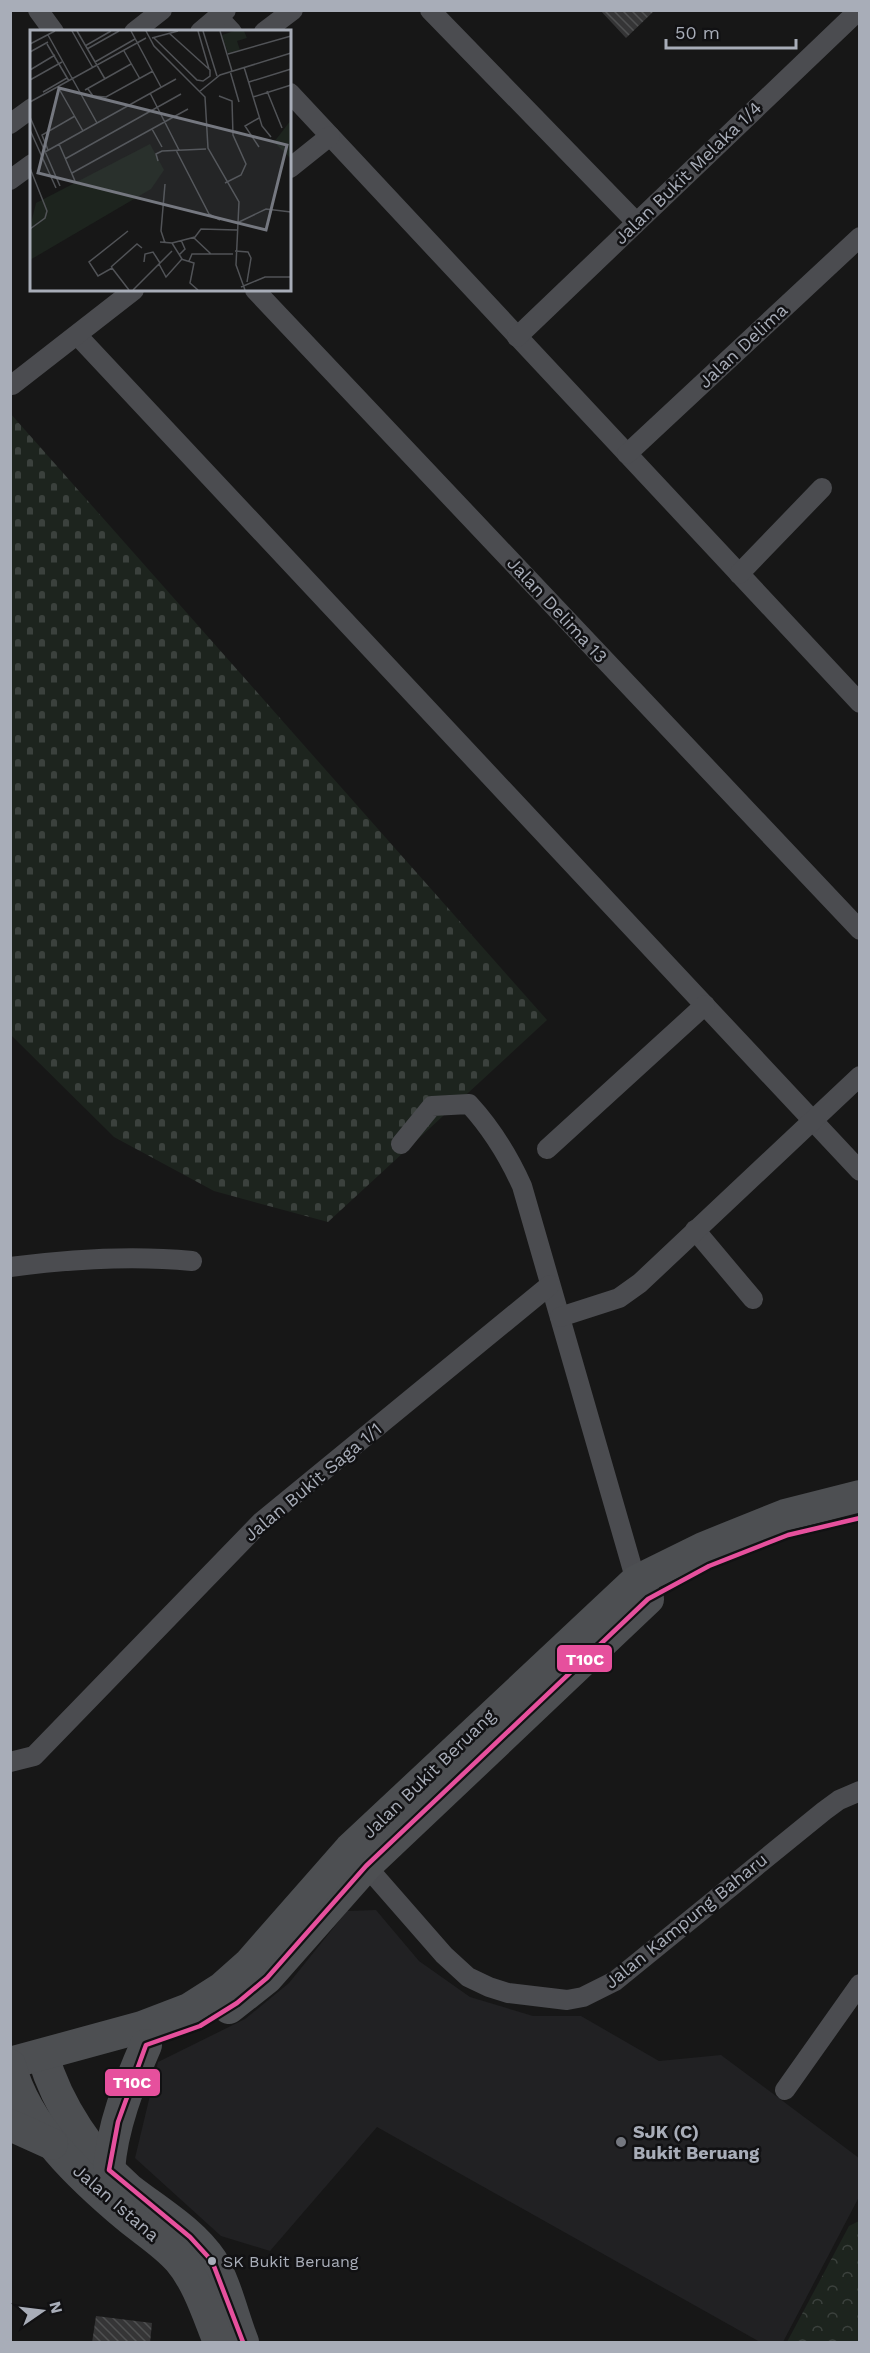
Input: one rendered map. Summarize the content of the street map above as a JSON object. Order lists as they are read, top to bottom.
{
  "streets": {
    "main road": ["Jalan Bukit Beruang", "Jalan Istana"],
    "street": [
      "Jalan Bukit Melaka 1/4",
      "Jalan Delima",
      "Jalan Delima 13",
      "Jalan Bukit Saga 1/1",
      "Jalan Kampung Baharu"
    ]
  },
  "crossings": [
    ["Jalan Bukit Beruang", "Jalan Kampung Baharu"],
    ["Jalan Bukit Beruang", "Jalan Istana"]
  ],
  "places": ["SJK (C) Bukit Beruang", "SK Bukit Beruang"],
  "lines": ["transit line T10C"],
  "scale_bar": "50 m",
  "north": "right"
}
